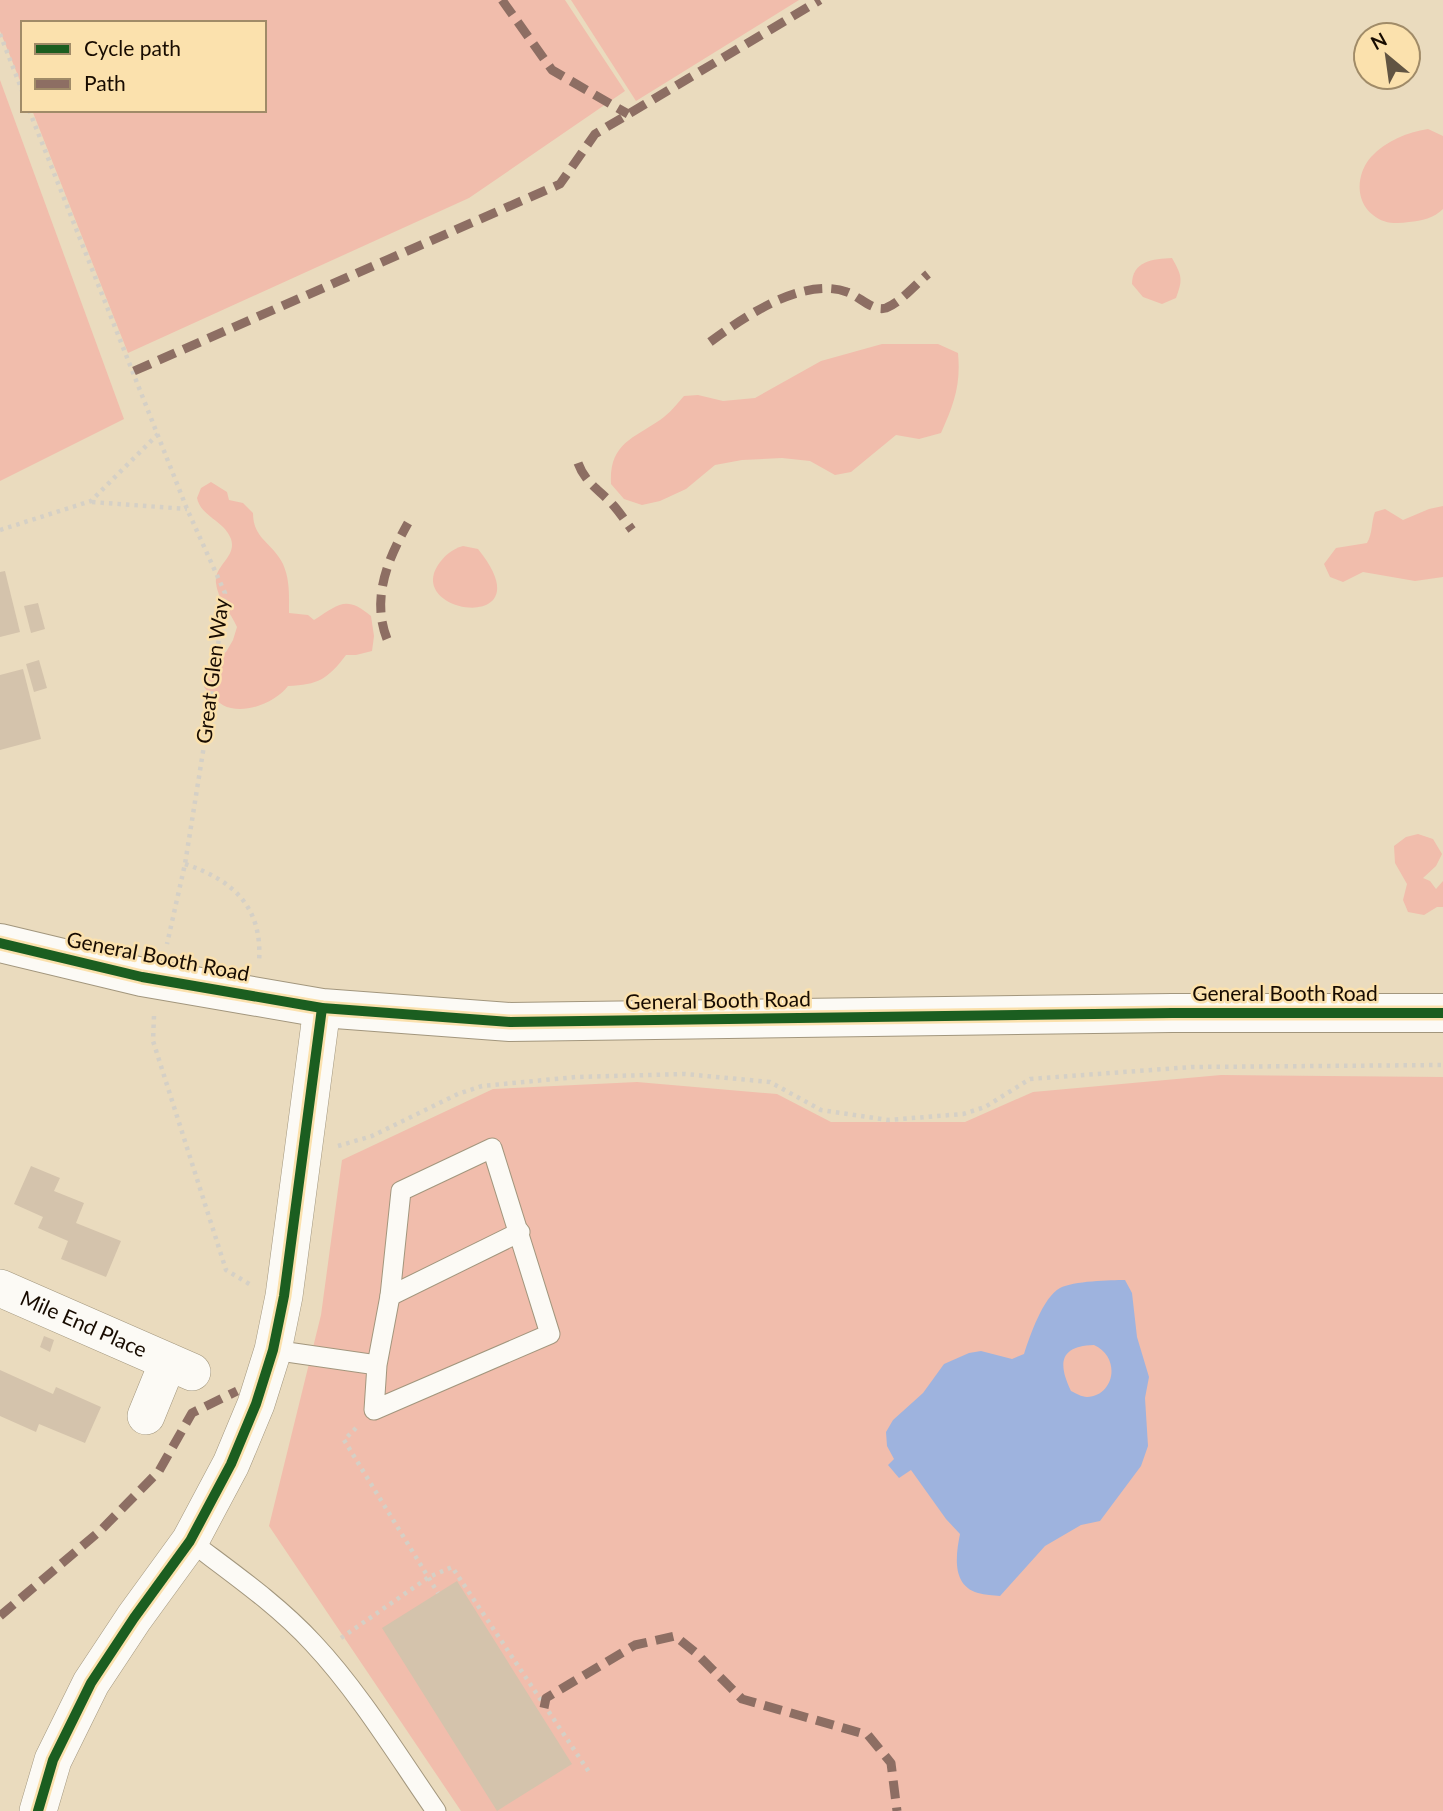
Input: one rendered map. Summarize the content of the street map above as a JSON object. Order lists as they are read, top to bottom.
{
  "streets": {
    "street": ["General Booth Road", "Mile End Place"],
    "path": ["Great Glen Way"]
  },
  "legend": ["Cycle path", "Path"],
  "north": "top left"
}
